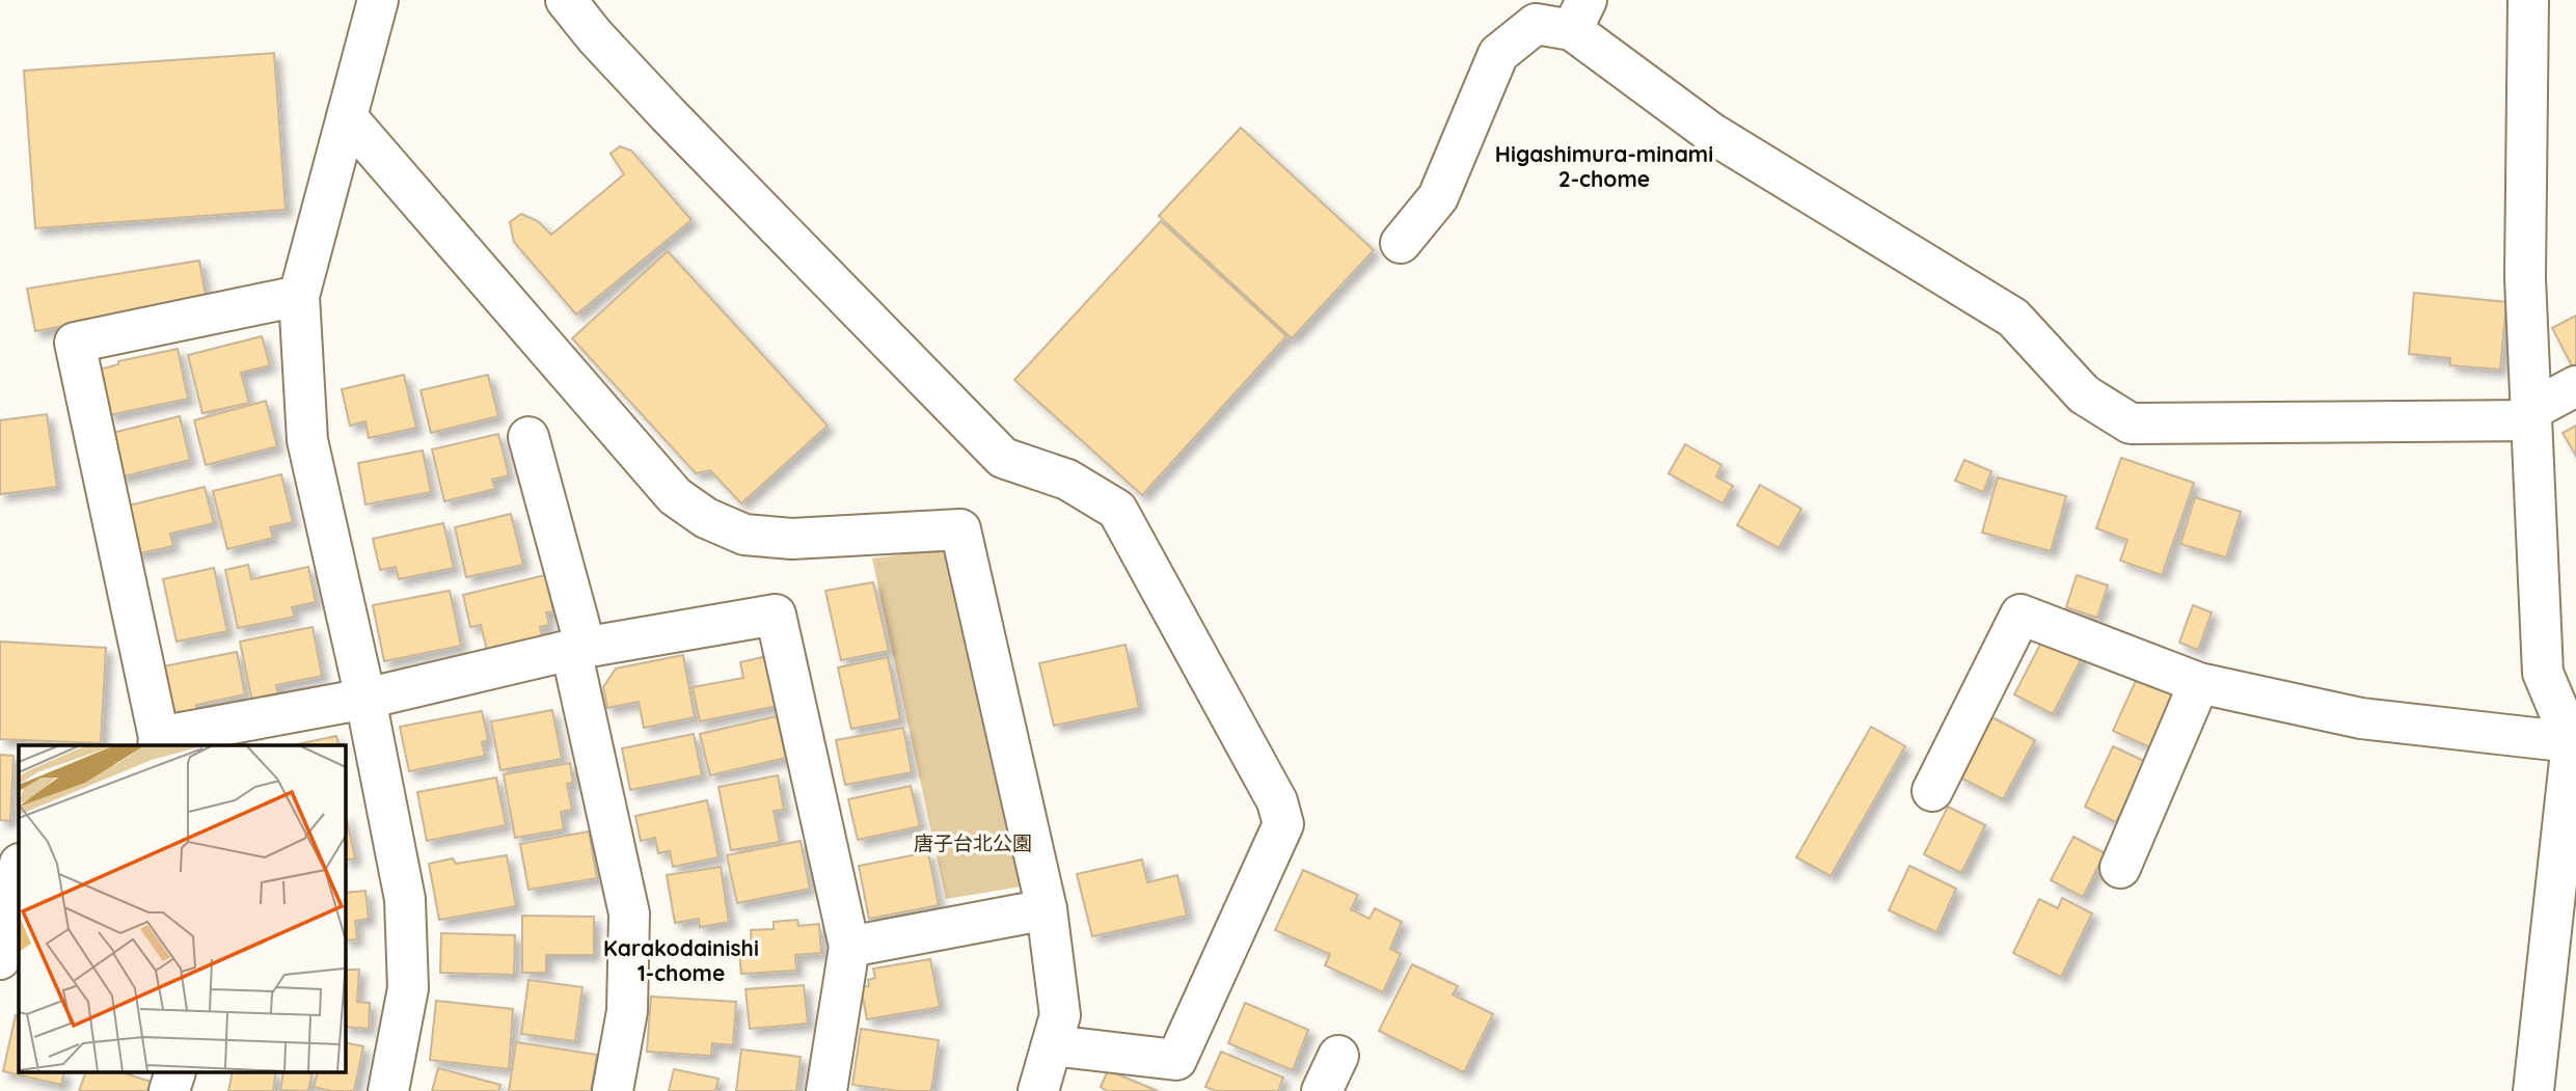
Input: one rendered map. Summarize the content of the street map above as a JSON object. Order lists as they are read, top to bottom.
{
  "districts": ["Higashimura-minami 2-chome", "Karakodainishi 1-chome"],
  "parks": ["唐子台北公園"]
}
